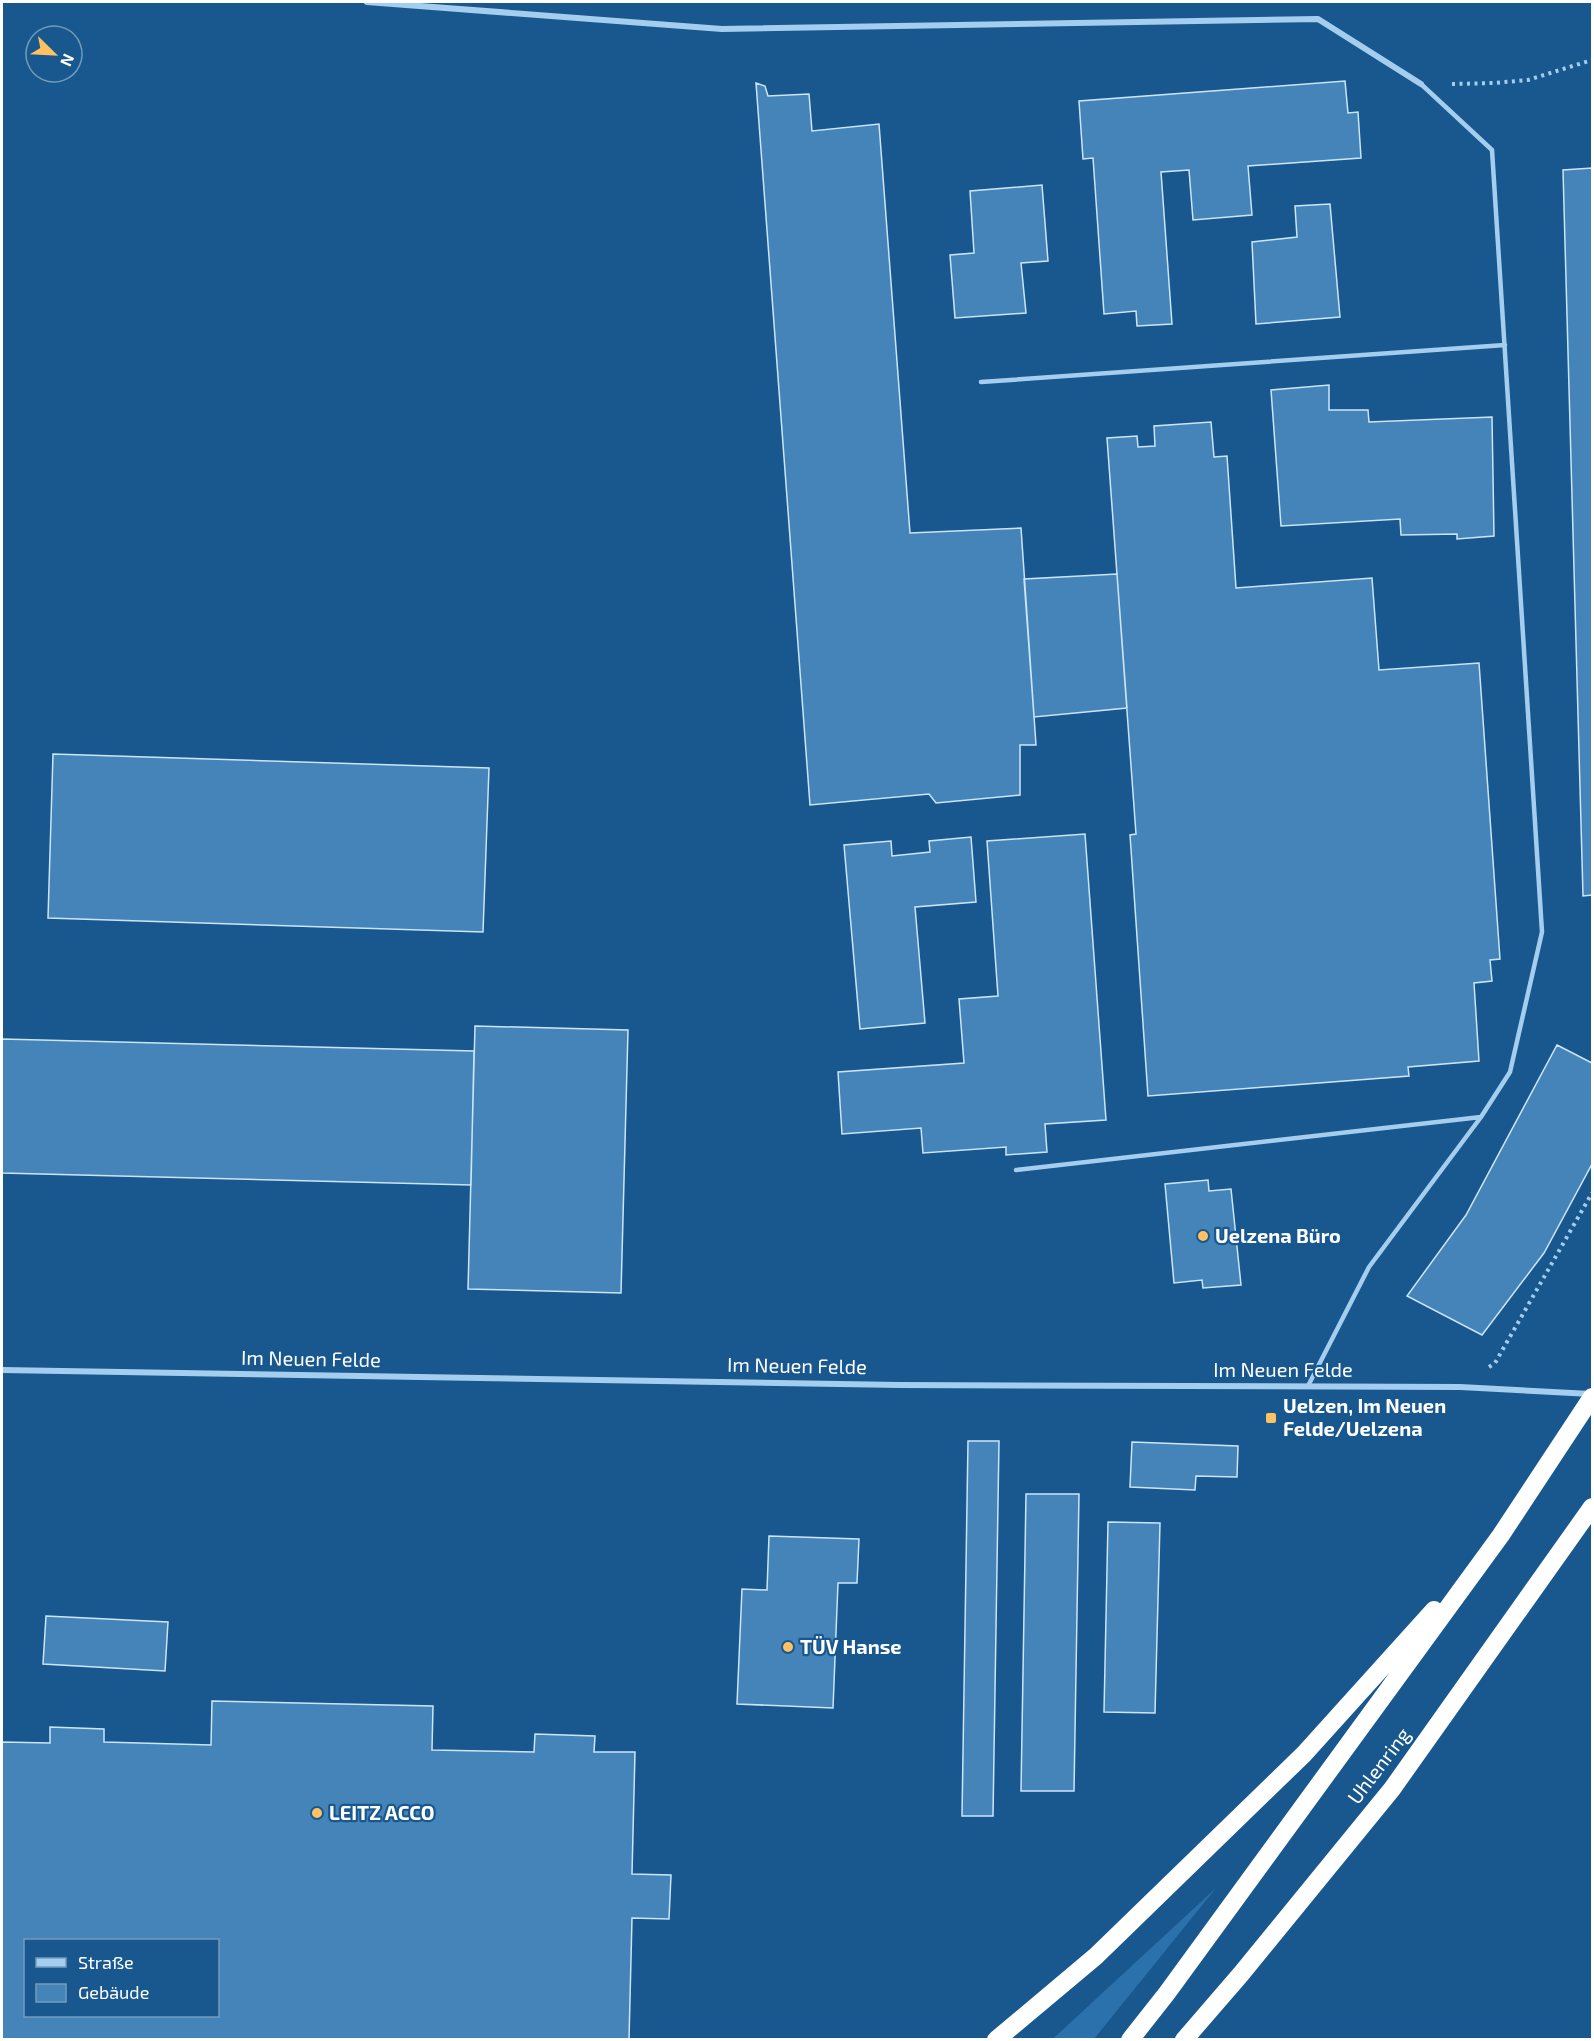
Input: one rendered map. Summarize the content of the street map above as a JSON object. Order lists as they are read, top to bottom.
{
  "streets": {
    "highway": ["Uhlenring"],
    "street": ["Im Neuen Felde"]
  },
  "places": {
    "other": ["Uelzena Büro", "TÜV Hanse", "LEITZ ACCO"],
    "transit": ["Uelzen, Im Neuen Felde/Uelzena"]
  },
  "legend": ["Straße", "Gebäude"],
  "north": "bottom right"
}
